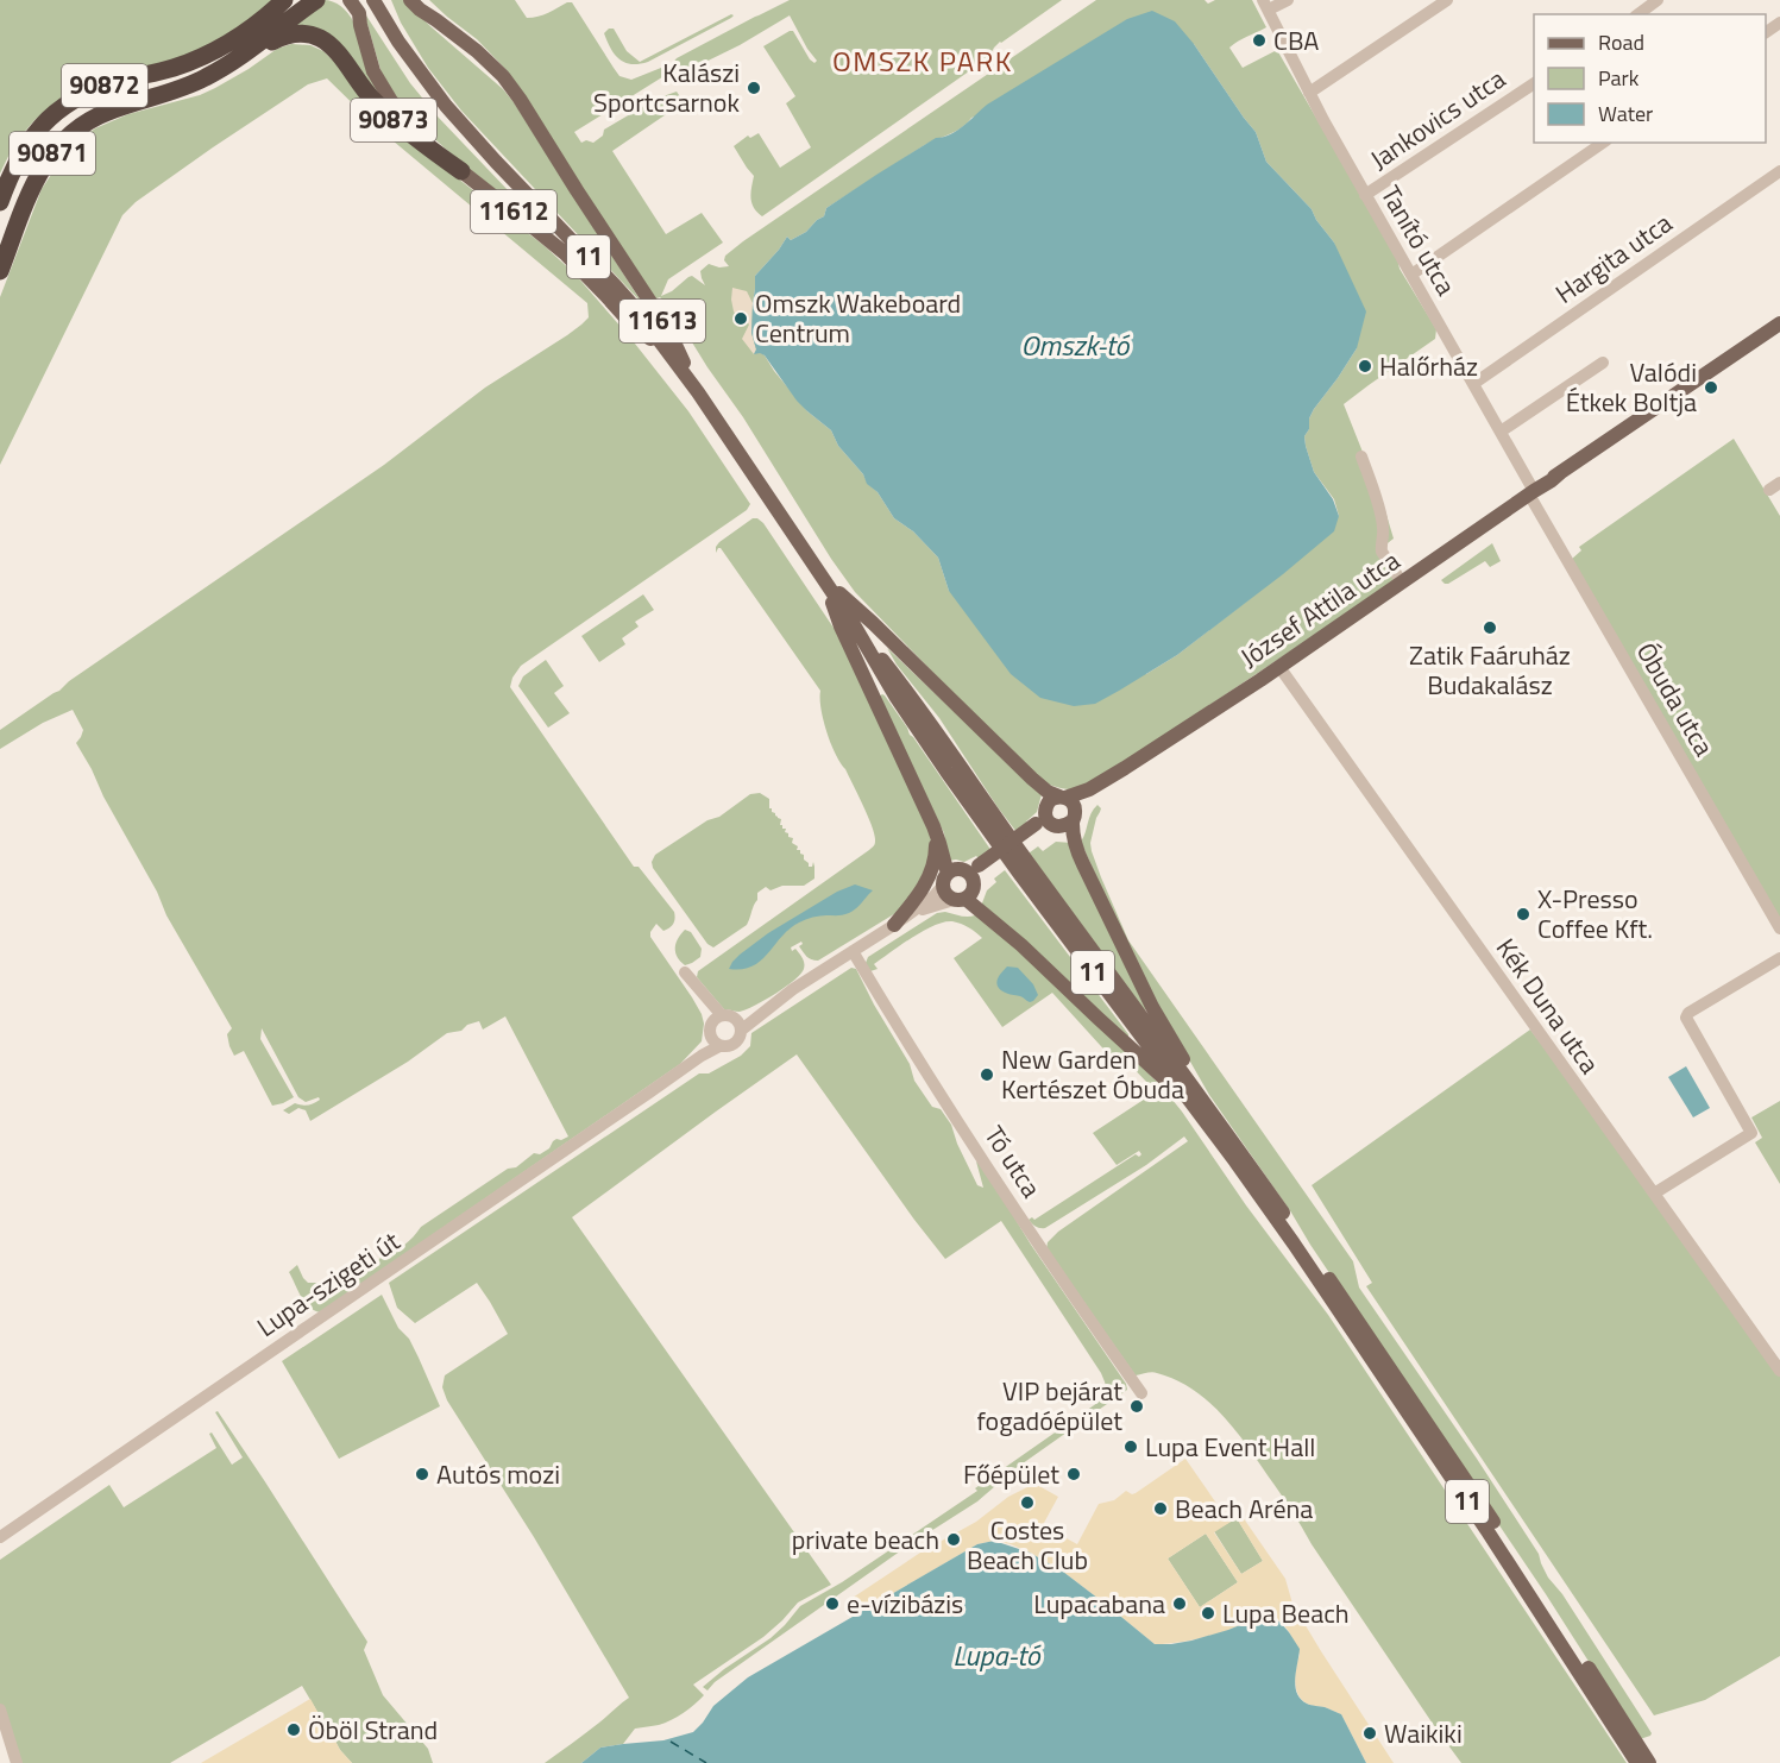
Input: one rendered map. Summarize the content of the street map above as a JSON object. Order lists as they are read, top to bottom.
{
  "streets": {
    "highway": ["90872", "90873", "90871"],
    "main road": [
      "11612",
      "11",
      "11613",
      "József Attila utca"
    ],
    "street": [
      "Jankovics utca",
      "Tanító utca",
      "Hargita utca",
      "Óbuda utca",
      "Kék Duna utca",
      "Tó utca",
      "Lupa-szigeti út"
    ]
  },
  "crossings": [
    ["Jankovics utca", "Tanító utca"],
    ["90873", "90871"],
    ["90873", "11612"],
    ["11612", "11"],
    ["Tanító utca", "Hargita utca"],
    ["Tanító utca", "József Attila utca"],
    ["Tanító utca", "Óbuda utca"],
    ["11", "11613"],
    ["József Attila utca", "Óbuda utca"],
    ["József Attila utca", "Kék Duna utca"],
    ["Tó utca", "Lupa-szigeti út"]
  ],
  "districts": ["OMSZK PARK"],
  "water": ["Omszk-tó", "Lupa-tó"],
  "places": [
    "CBA",
    "Kalászi Sportcsarnok",
    "Omszk Wakeboard Centrum",
    "Halőrház",
    "Valódi Étkek Boltja",
    "Zatik Faáruház Budakalász",
    "X-Presso Coffee Kft.",
    "New Garden Kertészet Óbuda",
    "VIP bejárat fogadóépület",
    "Lupa Event Hall",
    "Autós mozi",
    "Főépület",
    "Costes Beach Club",
    "Beach Aréna",
    "private beach",
    "e-vízibázis",
    "Lupacabana",
    "Lupa Beach",
    "Öböl Strand",
    "Waikiki"
  ],
  "legend": ["Road", "Park", "Water"]
}
